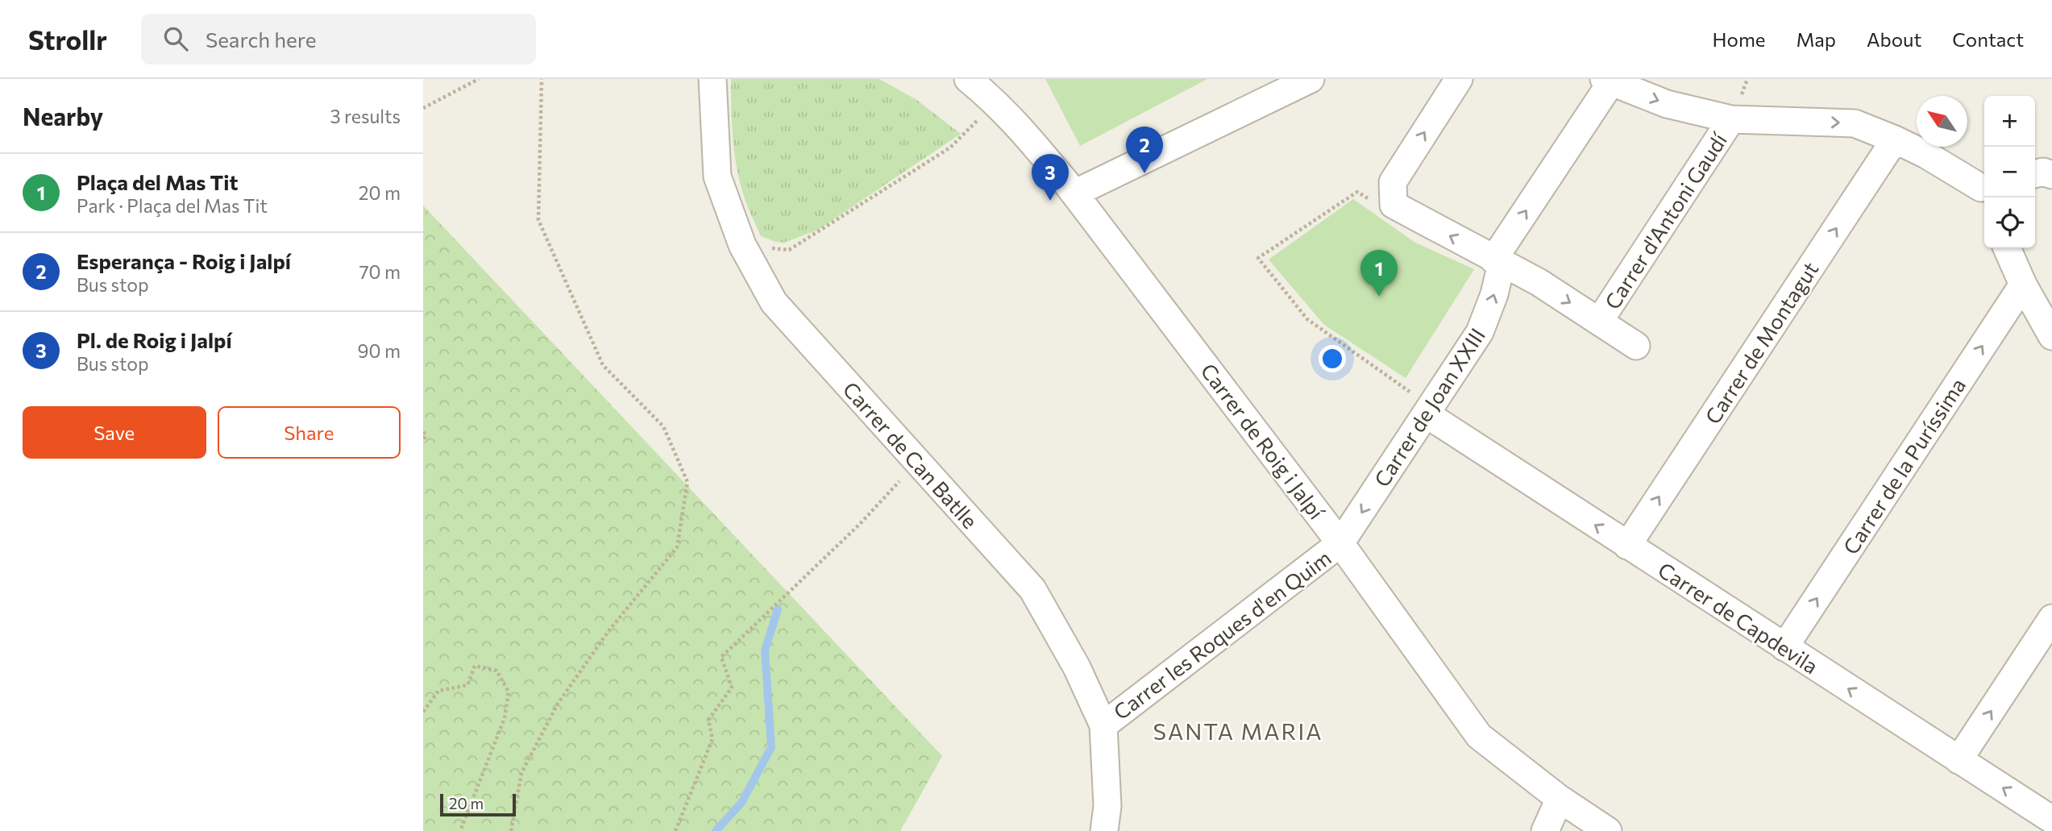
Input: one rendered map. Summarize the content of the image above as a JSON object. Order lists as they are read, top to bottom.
{
  "streets": {
    "street": [
      "Carrer d'Antoni Gaudí",
      "Carrer de Montagut",
      "Carrer de Joan XXIII",
      "Carrer de Roig i Jalpí",
      "Carrer de Can Batlle",
      "Carrer de la Puríssima",
      "Carrer de Capdevila",
      "Carrer les Roques d'en Quim"
    ]
  },
  "crossings": [
    ["Carrer de Montagut", "Carrer de Capdevila"],
    ["Carrer de Joan XXIII", "Carrer de Roig i Jalpí"],
    ["Carrer de Joan XXIII", "Carrer de Capdevila"],
    ["Carrer de Joan XXIII", "Carrer les Roques d'en Quim"],
    ["Carrer de Roig i Jalpí", "Carrer les Roques d'en Quim"],
    ["Carrer de Can Batlle", "Carrer les Roques d'en Quim"],
    ["Carrer de la Puríssima", "Carrer de Capdevila"]
  ],
  "one_way": ["Carrer de Montagut", "Carrer de Capdevila"],
  "districts": ["SANTA MARIA"],
  "scale_bar": "20 m",
  "north": "top left",
  "page": {
    "header": "Strollr",
    "search": "Search here",
    "nav": [
      "Home",
      "Map",
      "About",
      "Contact"
    ],
    "heading": ["Nearby", "3 results"],
    "map_buttons": ["+", "−"],
    "pins": ["2", "3", "1"],
    "list": [
      {
        "mark": "1",
        "name": "Plaça del Mas Tit",
        "note": "Park · Plaça del Mas Tit",
        "value": "20 m"
      },
      {
        "mark": "2",
        "name": "Esperança - Roig i Jalpí",
        "note": "Bus stop",
        "value": "70 m"
      },
      {
        "mark": "3",
        "name": "Pl. de Roig i Jalpí",
        "note": "Bus stop",
        "value": "90 m"
      }
    ],
    "buttons": ["Save", "Share"],
    "scale": "20 m"
  }
}
